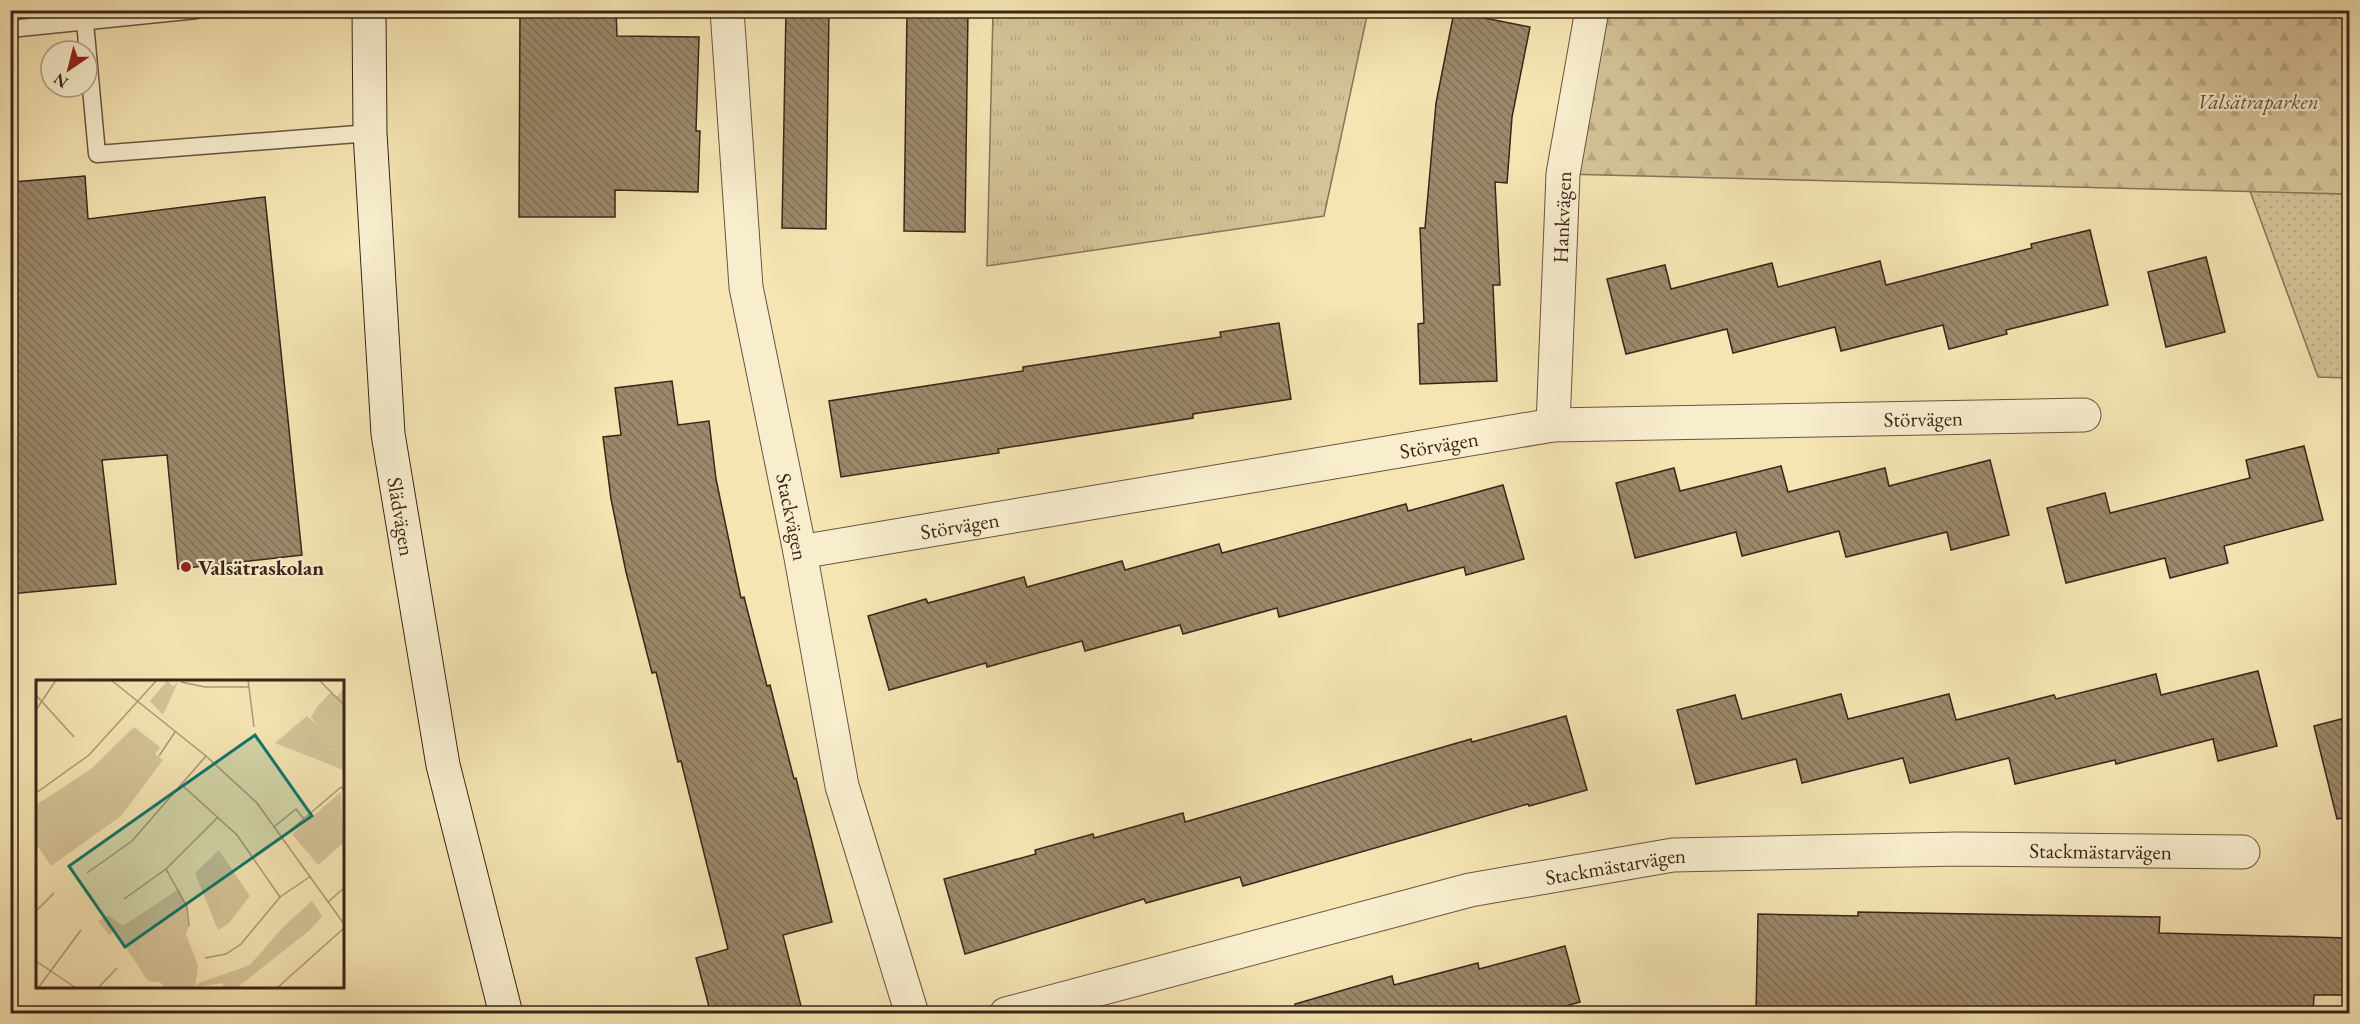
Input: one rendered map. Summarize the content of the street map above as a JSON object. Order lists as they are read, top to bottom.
{
  "streets": {
    "street": [
      "Hankvägen",
      "Störvägen",
      "Slädvägen",
      "Stackvägen",
      "Stackmästarvägen"
    ]
  },
  "crossings": [
    ["Hankvägen", "Störvägen"],
    ["Störvägen", "Stackvägen"]
  ],
  "parks": ["Valsätraparken"],
  "places": ["Valsätraskolan"],
  "north": "bottom left"
}
